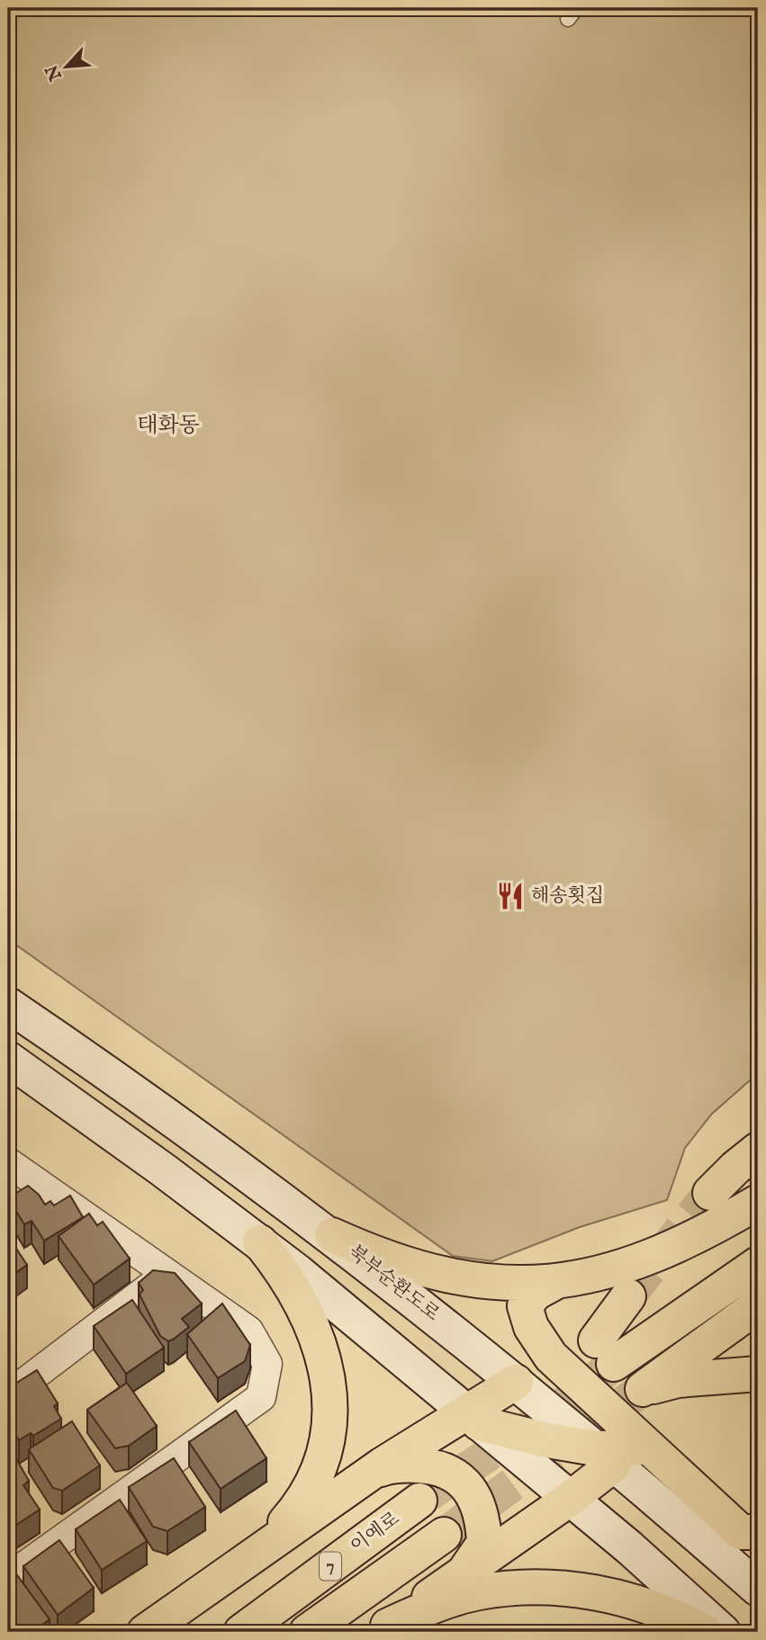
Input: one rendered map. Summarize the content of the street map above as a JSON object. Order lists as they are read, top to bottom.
{
  "streets": {
    "highway": ["이예로", "7"],
    "main road": ["북부순환도로"]
  },
  "districts": ["태화동"],
  "places": {
    "restaurant": ["해송횟집"]
  },
  "north": "bottom left"
}
